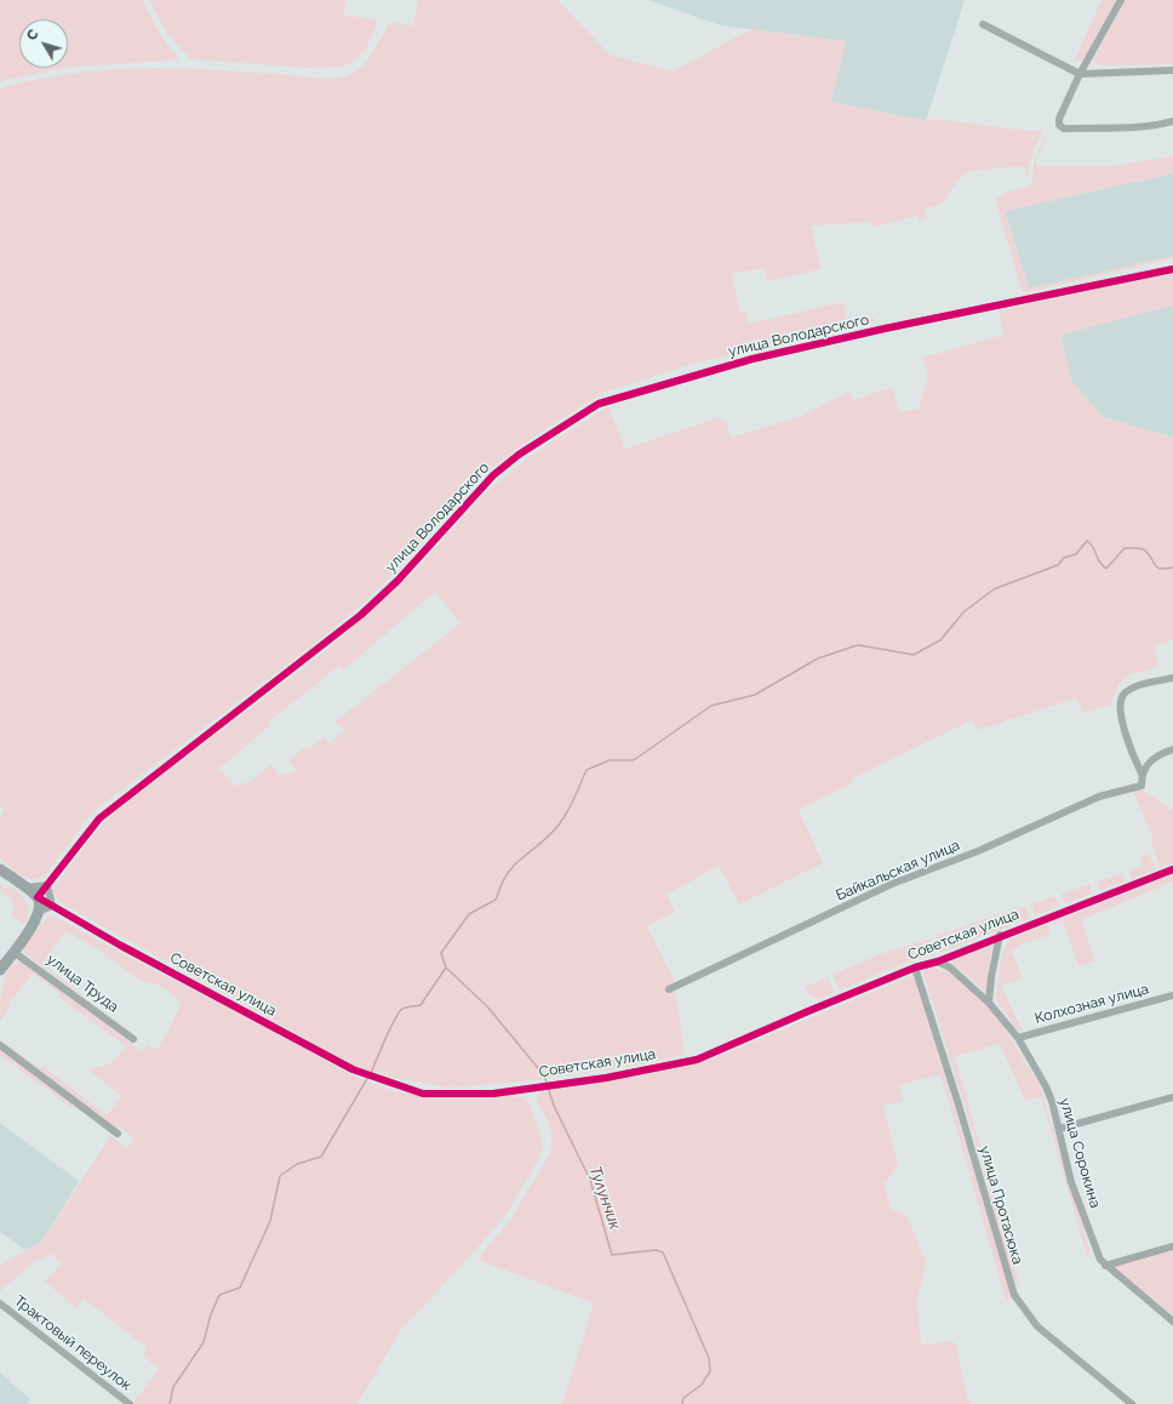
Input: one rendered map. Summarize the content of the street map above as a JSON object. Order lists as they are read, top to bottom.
{
  "streets": {
    "street": [
      "улица Володарского",
      "Байкальская улица",
      "Советская улица",
      "улица Труда",
      "Колхозная улица",
      "улица Сорокина",
      "улица Протасюка",
      "Трактовый переулок"
    ]
  },
  "crossings": [
    ["улица Володарского", "Советская улица"],
    ["Советская улица", "улица Сорокина"],
    ["Советская улица", "улица Протасюка"],
    ["Колхозная улица", "улица Сорокина"]
  ],
  "water": ["Тулунчик"],
  "north": "top left"
}
